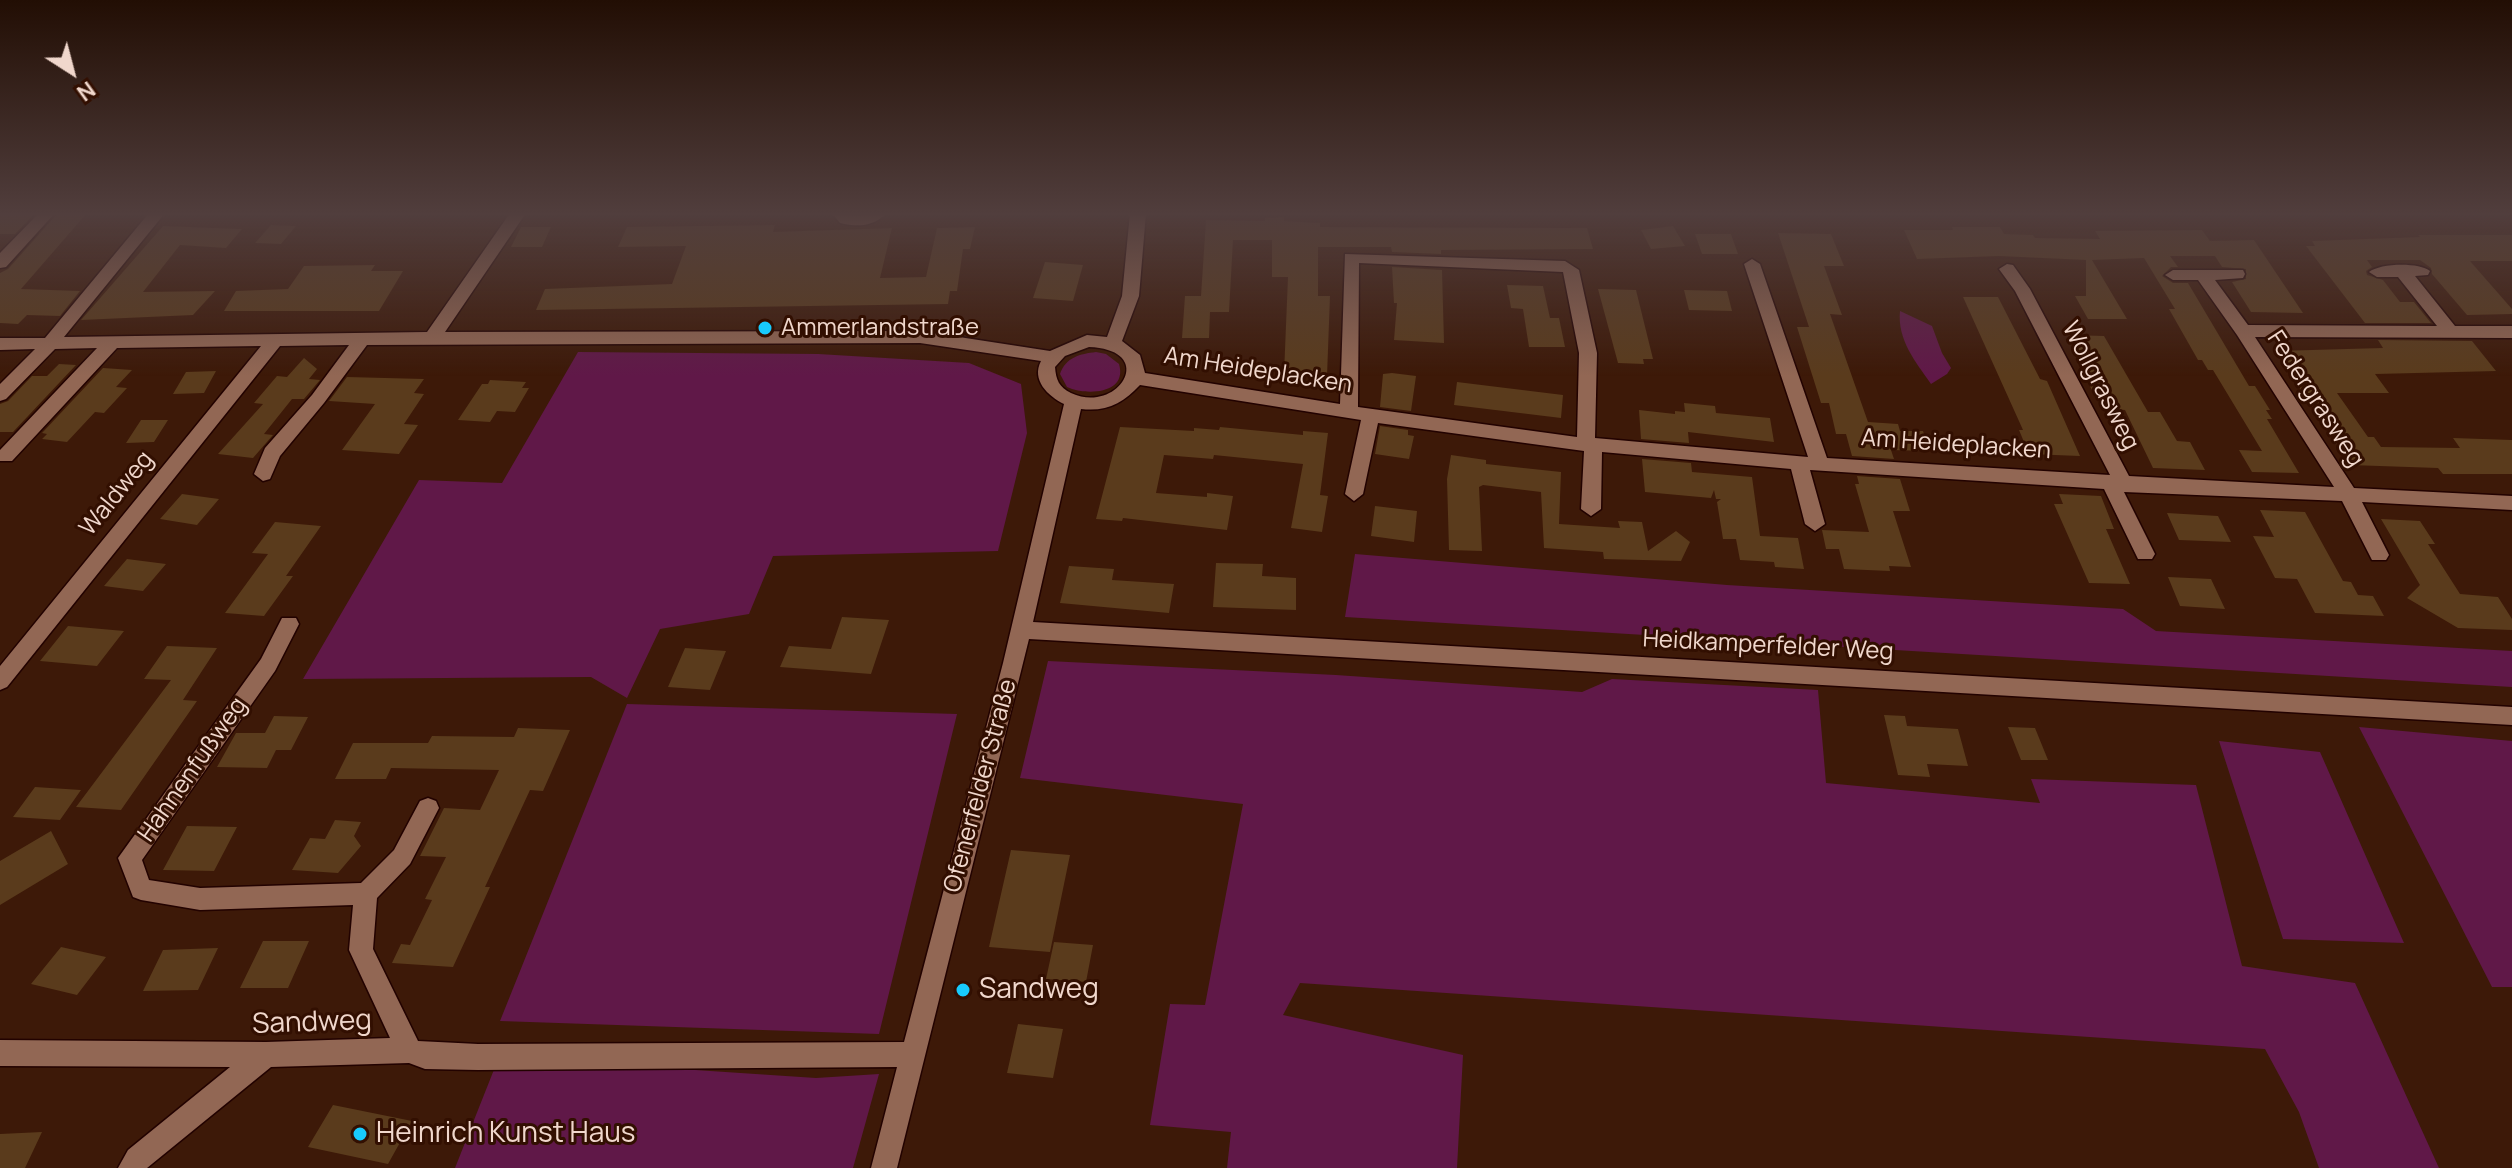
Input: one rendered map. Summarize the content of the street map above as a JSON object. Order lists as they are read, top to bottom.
{
  "streets": {
    "street": [
      "Am Heideplacken",
      "Wollgrasweg",
      "Federgrasweg",
      "Waldweg",
      "Heidkamperfelder Weg",
      "Hahnenfußweg",
      "Ofenerfelder Straße",
      "Sandweg"
    ]
  },
  "crossings": [
    ["Am Heideplacken", "Wollgrasweg"],
    ["Am Heideplacken", "Federgrasweg"],
    ["Am Heideplacken", "Ofenerfelder Straße"],
    ["Heidkamperfelder Weg", "Ofenerfelder Straße"],
    ["Ofenerfelder Straße", "Sandweg"]
  ],
  "places": ["Ammerlandstraße", "Sandweg", "Heinrich Kunst Haus"],
  "north": "bottom right"
}
